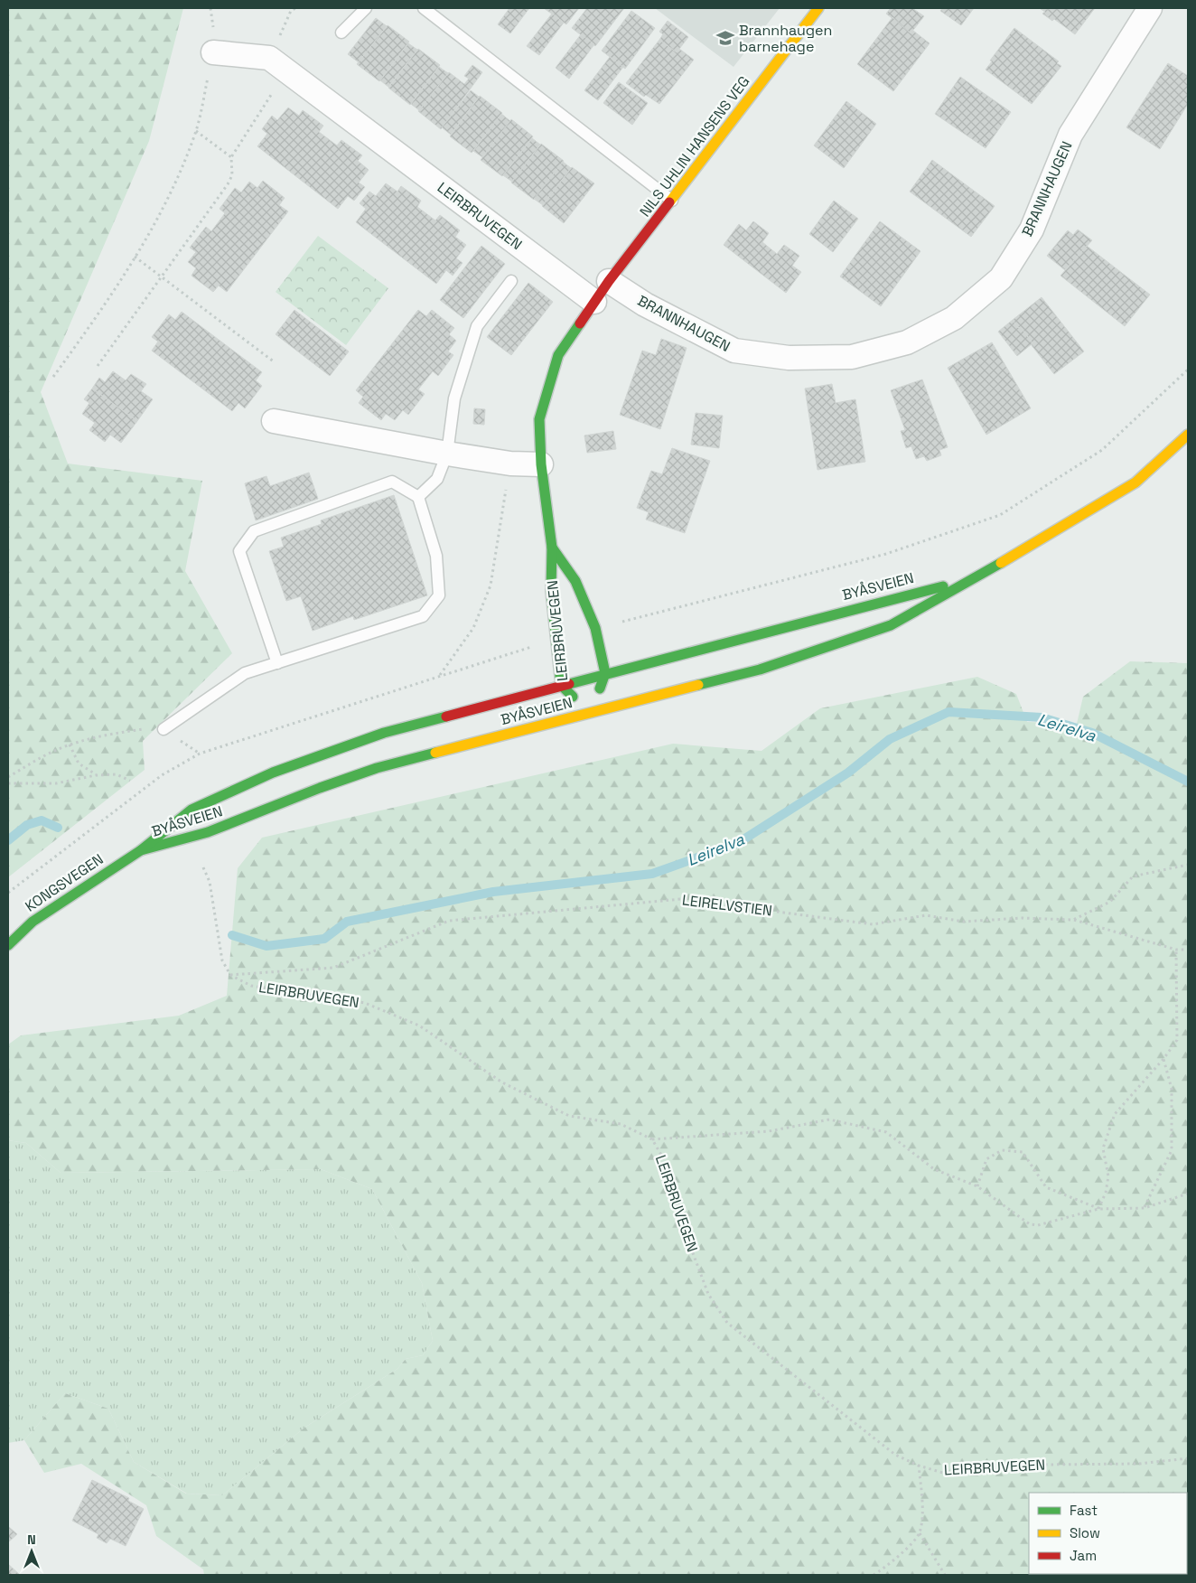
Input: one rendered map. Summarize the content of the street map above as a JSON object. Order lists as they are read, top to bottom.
{
  "streets": {
    "main road": [
      "NILS UHLIN HANSENS VEG",
      "LEIRBRUVEGEN",
      "BYÅSVEIEN",
      "KONGSVEGEN"
    ],
    "street": ["BRANNHAUGEN"],
    "path": ["LEIRELVSTIEN"]
  },
  "crossings": [
    ["NILS UHLIN HANSENS VEG", "BRANNHAUGEN"],
    ["NILS UHLIN HANSENS VEG", "LEIRBRUVEGEN"],
    ["LEIRBRUVEGEN", "BYÅSVEIEN"],
    ["LEIRBRUVEGEN", "LEIRELVSTIEN"],
    ["BYÅSVEIEN", "KONGSVEGEN"]
  ],
  "water": ["Leirelva"],
  "places": {
    "school or university": ["Brannhaugen barnehage"]
  },
  "legend": ["Fast", "Slow", "Jam"],
  "north": "top"
}
